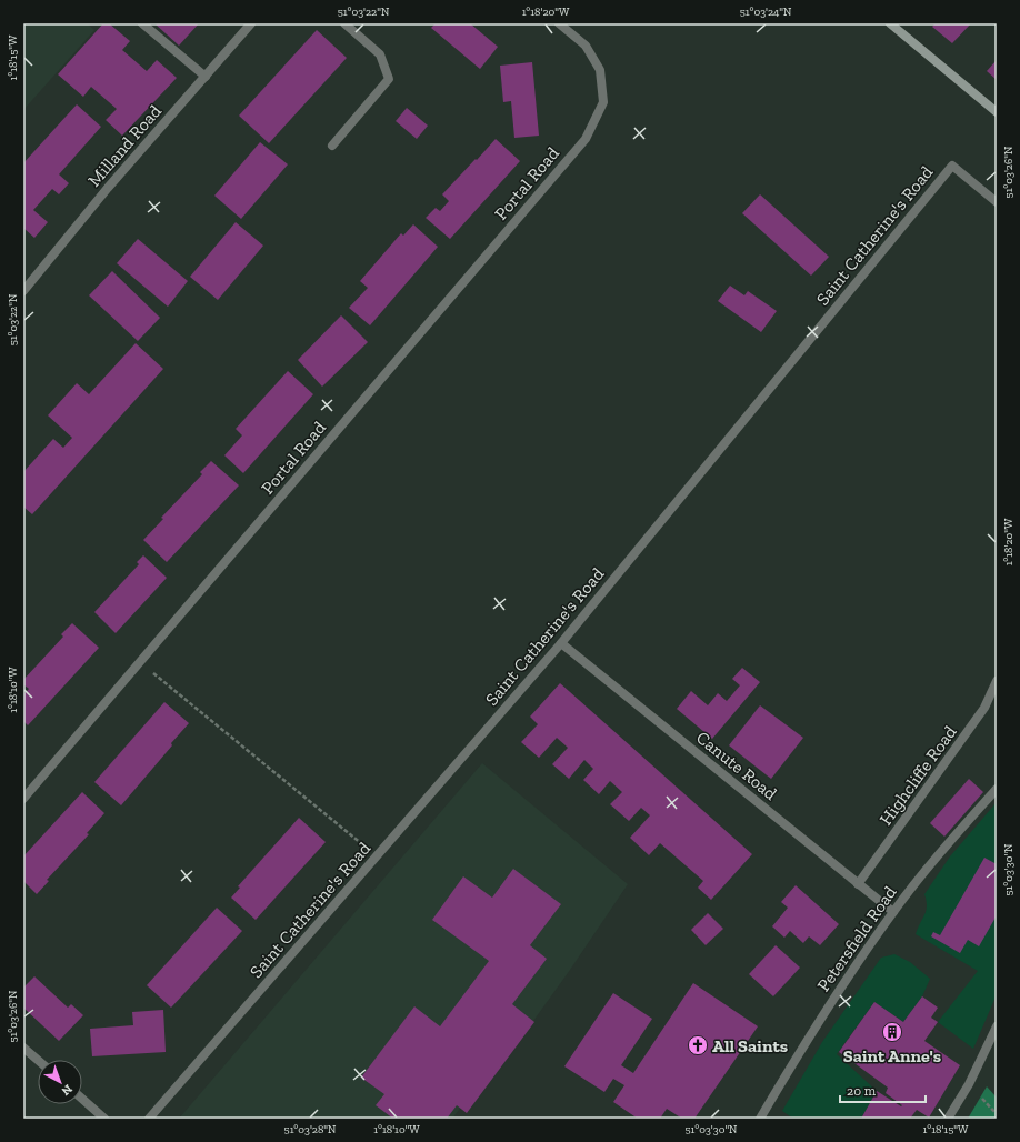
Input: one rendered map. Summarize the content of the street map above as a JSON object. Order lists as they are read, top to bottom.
{
  "streets": {
    "street": [
      "Milland Road",
      "Portal Road",
      "Saint Catherine's Road",
      "Canute Road",
      "Highcliffe Road",
      "Petersfield Road"
    ]
  },
  "crossings": [
    ["Saint Catherine's Road", "Canute Road"],
    ["Canute Road", "Highcliffe Road"],
    ["Canute Road", "Petersfield Road"]
  ],
  "places": {
    "building": ["Saint Anne's"],
    "church": ["All Saints"]
  },
  "scale_bar": "20 m",
  "north": "bottom right",
  "coordinates": [
    "51°03'22\"N",
    "1°18'20\"W",
    "51°03'24\"N",
    "1°18'15\"W",
    "51°03'26\"N",
    "1°18'10\"W",
    "51°03'30\"N",
    "51°03'28\"N"
  ]
}
